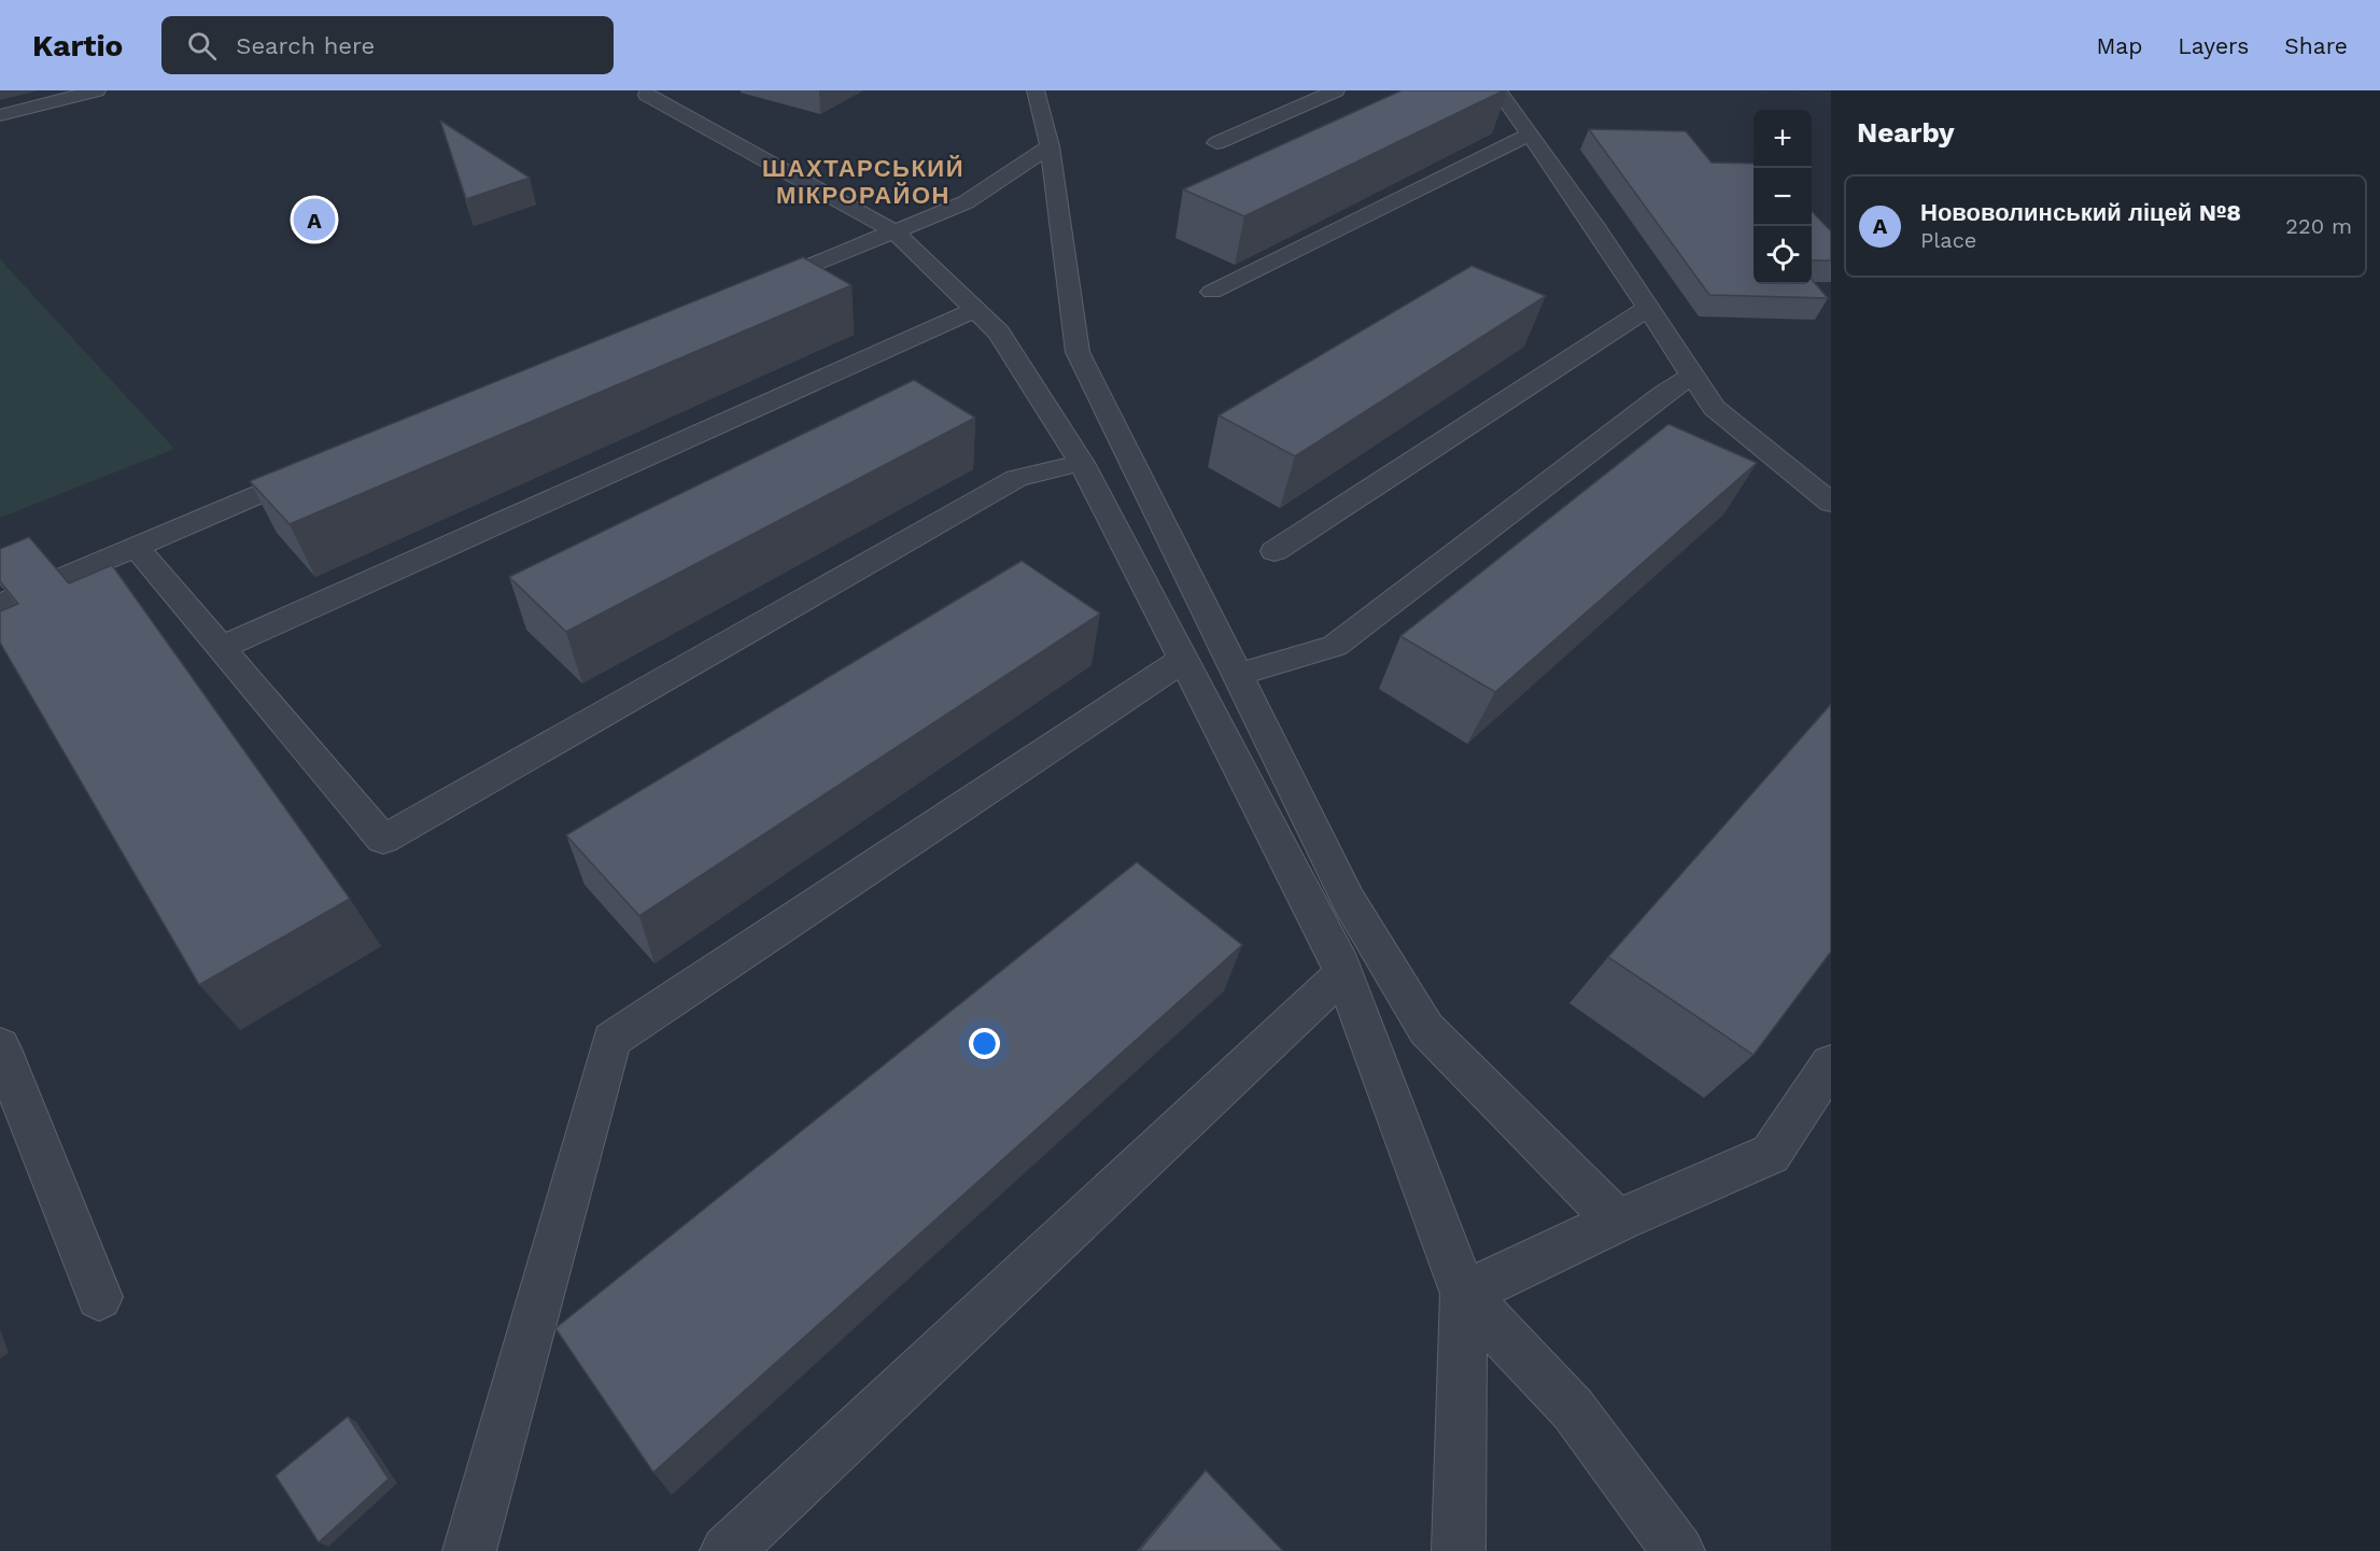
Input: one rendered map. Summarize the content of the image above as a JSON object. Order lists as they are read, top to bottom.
{
  "districts": ["ШАХТАРСЬКИЙ МІКРОРАЙОН"],
  "page": {
    "header": "Kartio",
    "search": "Search here",
    "nav": ["Map", "Layers", "Share"],
    "heading": "Nearby",
    "map_buttons": ["+", "−"],
    "list": [
      {
        "mark": "A",
        "name": "Нововолинський ліцей №8",
        "note": "Place",
        "value": "220 m"
      }
    ],
    "pins": "A"
  }
}
